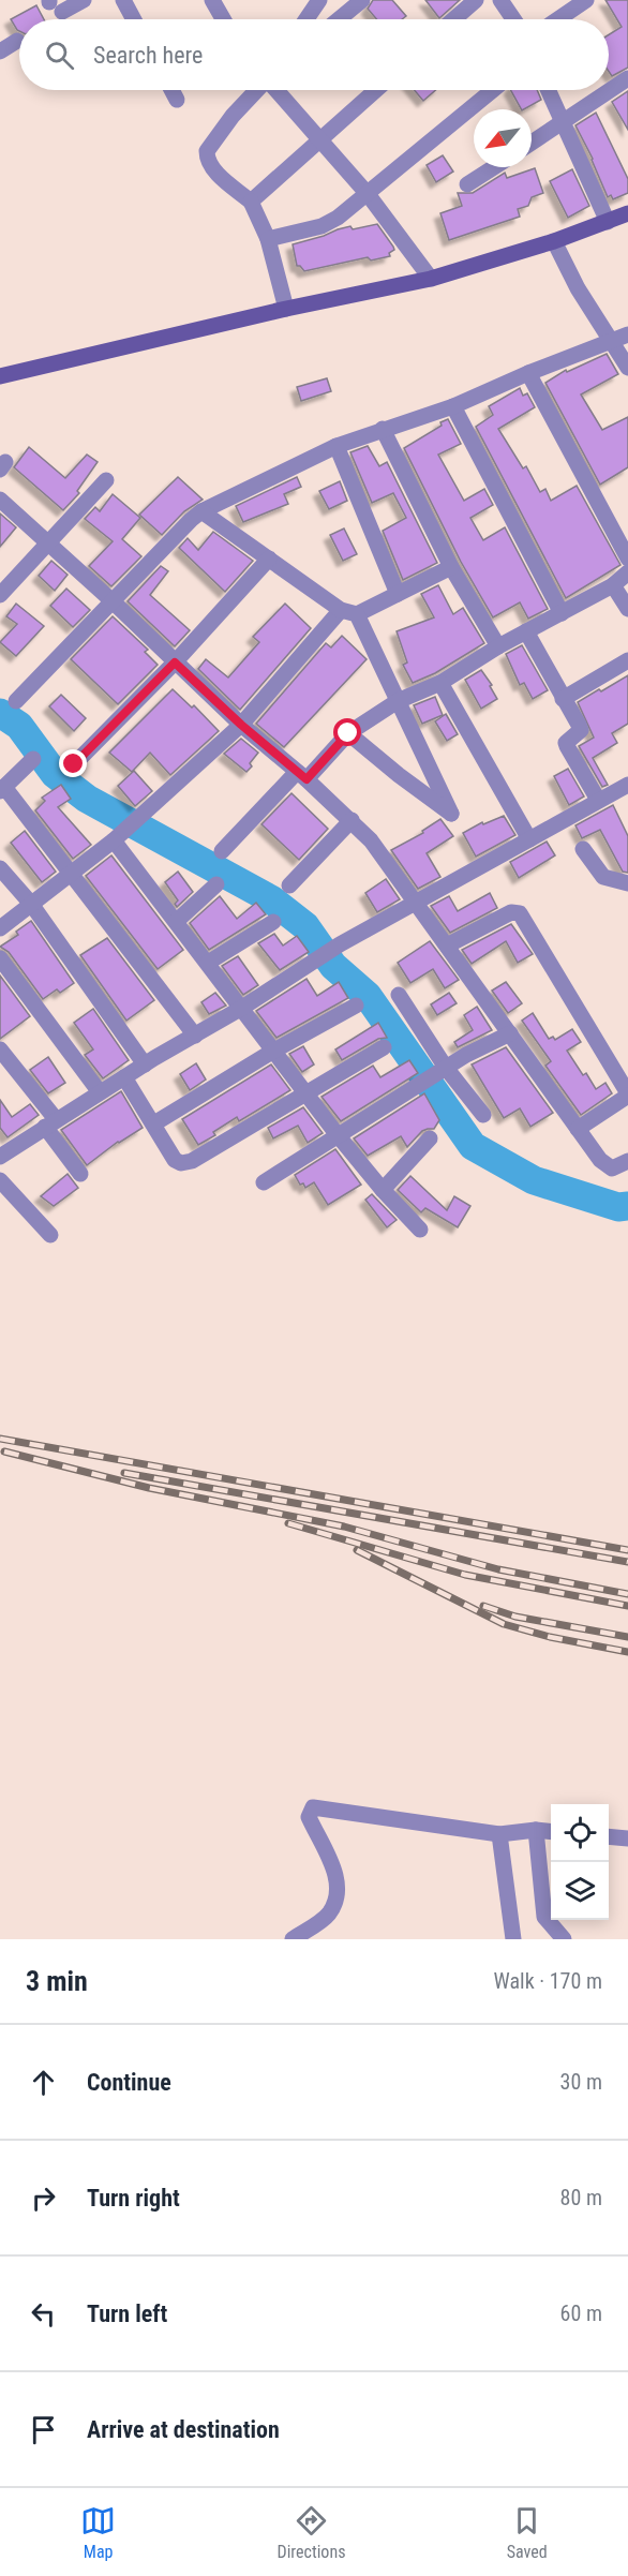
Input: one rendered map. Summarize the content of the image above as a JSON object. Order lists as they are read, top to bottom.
{
  "north": "bottom left",
  "page": {
    "search": "Search here",
    "heading": ["3 min", "Walk · 170 m"],
    "list": [
      ["Continue", "30 m"],
      ["Turn right", "80 m"],
      ["Turn left", "60 m"],
      "Arrive at destination"
    ],
    "nav": ["Map", "Directions", "Saved"]
  }
}
